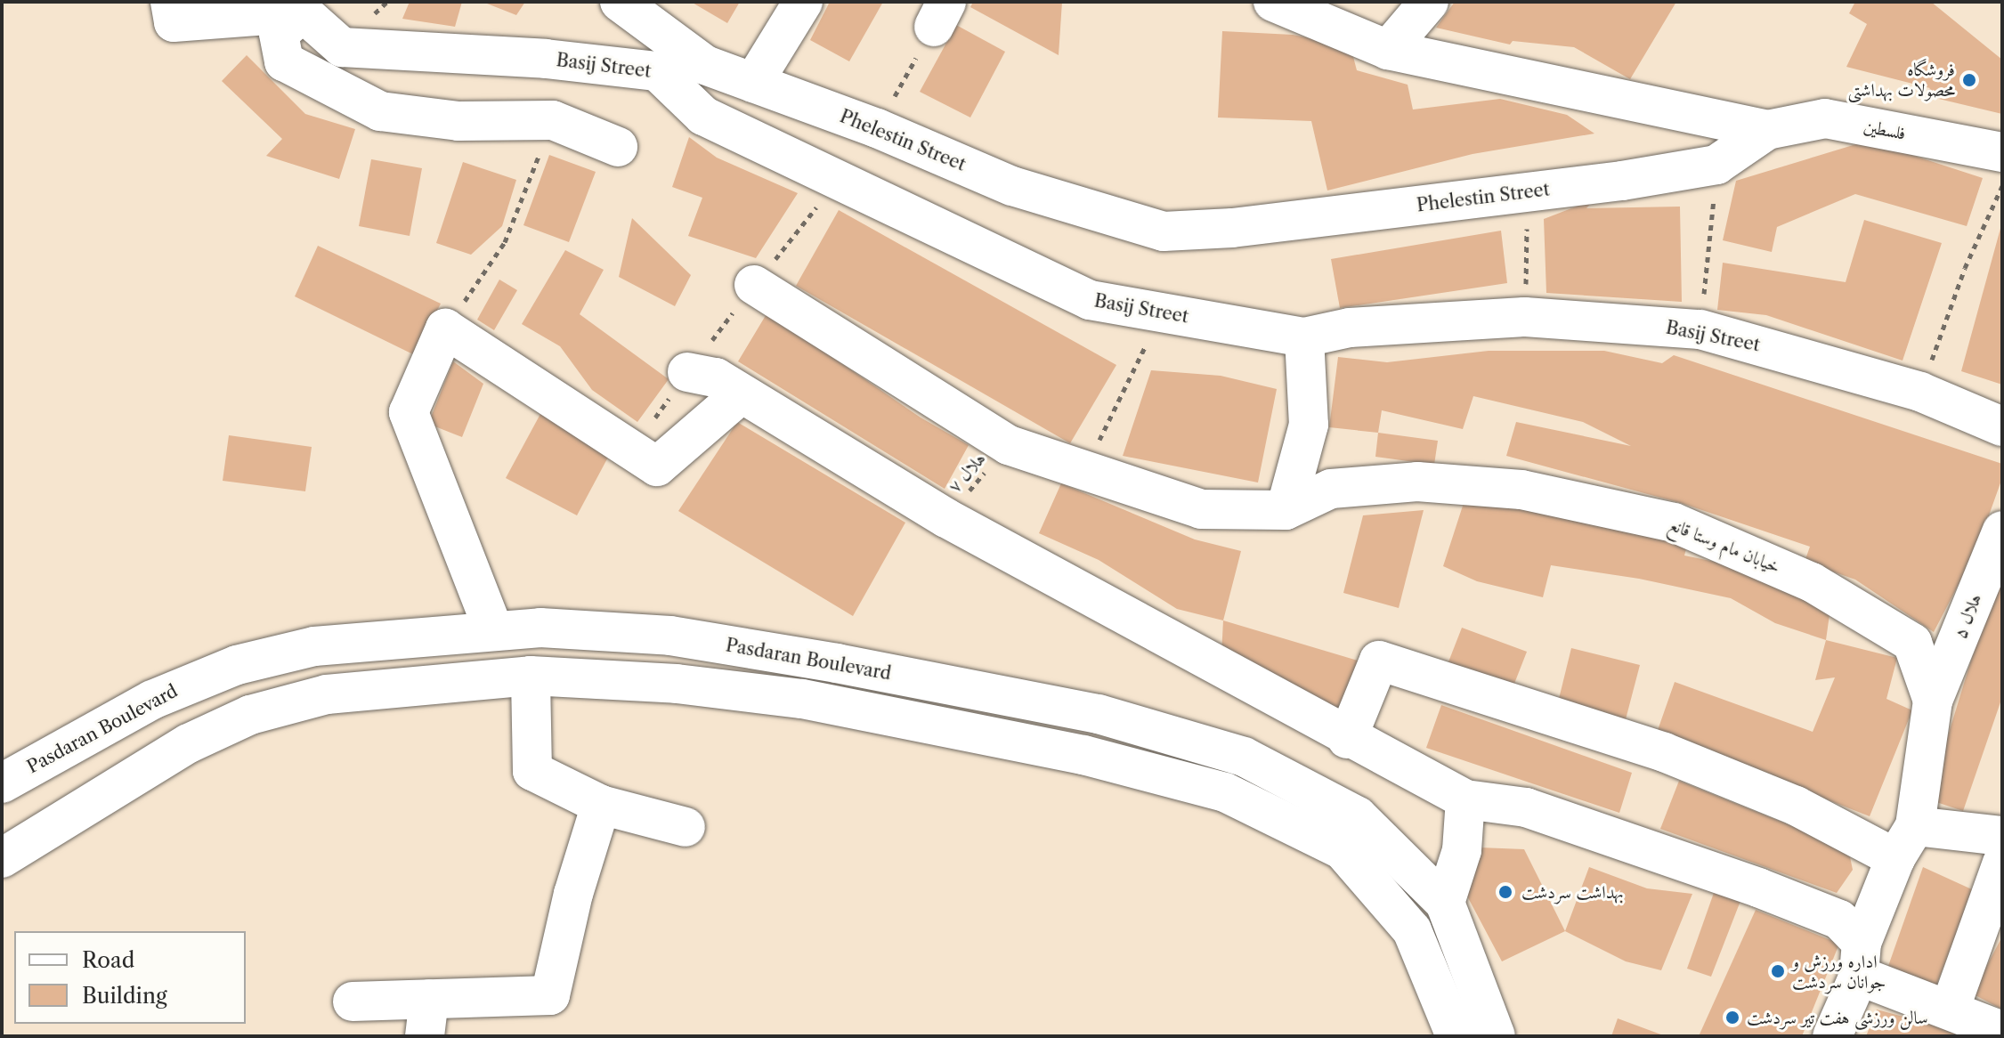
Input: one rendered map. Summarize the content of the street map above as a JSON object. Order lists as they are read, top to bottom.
{
  "streets": {
    "street": [
      "Basij Street",
      "فلسطین",
      "Phelestin Street",
      "خیابان مام وستا قانع",
      "هلال ۵",
      "Pasdaran Boulevard"
    ],
    "path": ["هلال ۷"]
  },
  "crossings": [
    ["فلسطین", "Phelestin Street"],
    ["خیابان مام وستا قانع", "هلال ۵"]
  ],
  "places": [
    "فروشگاه محصولات بهداشتی",
    "بهداشت سردشت",
    "اداره ورزش و جوانان سردشت",
    "سالن ورزشی هفت تیر سردشت"
  ],
  "legend": ["Road", "Building"]
}
